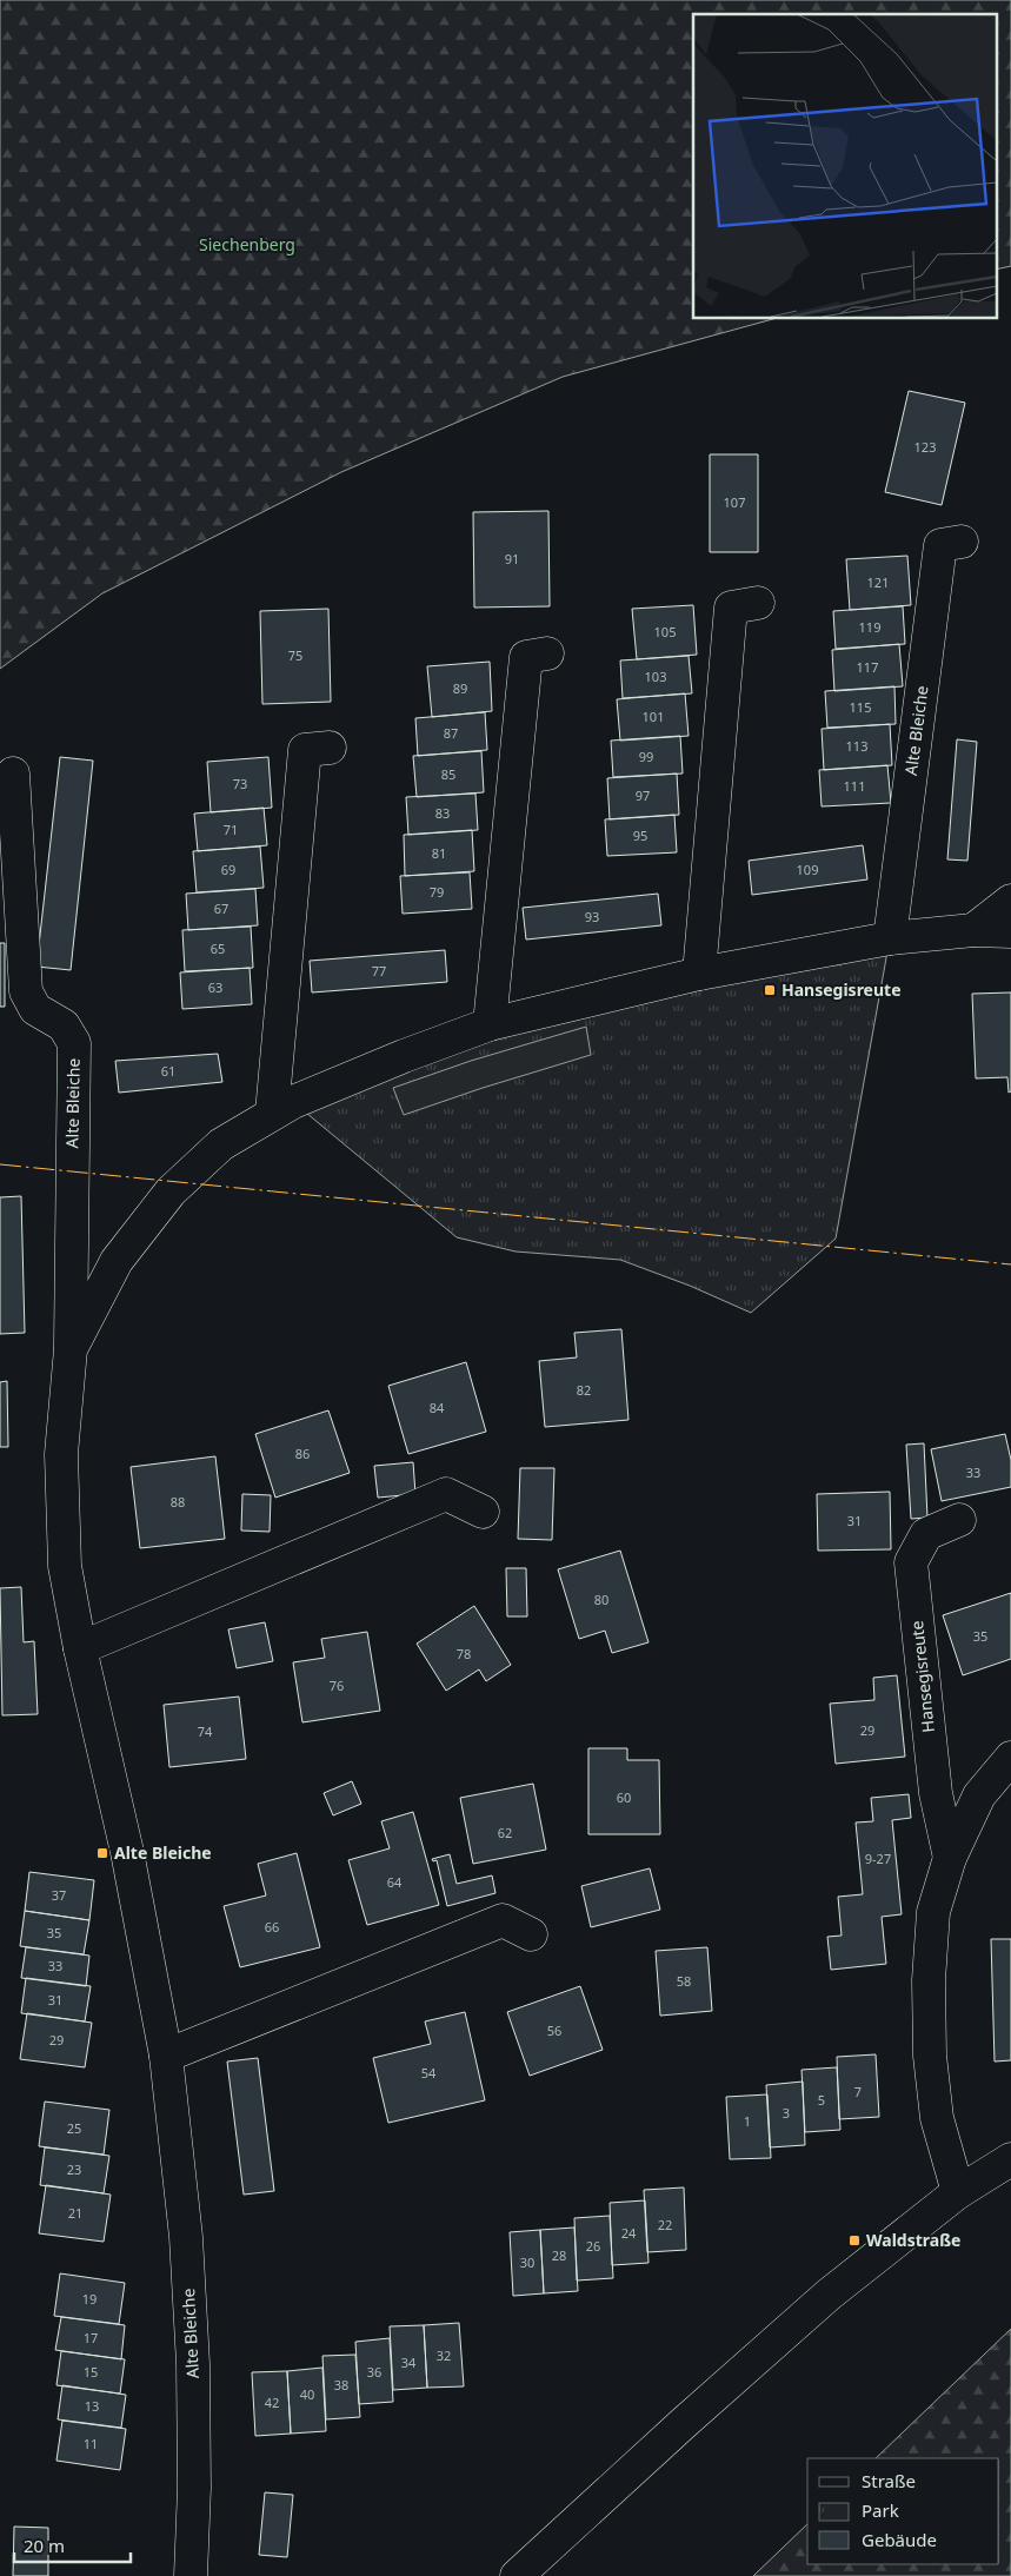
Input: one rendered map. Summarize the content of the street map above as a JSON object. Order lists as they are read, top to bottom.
{
  "streets": {
    "street": ["Alte Bleiche", "Hansegisreute"]
  },
  "parks": ["Siechenberg"],
  "places": {
    "transit": ["Hansegisreute", "Alte Bleiche", "Waldstraße"]
  },
  "house_numbers": [
    "123",
    "107",
    "91",
    "121",
    "119",
    "105",
    "75",
    "117",
    "103",
    "89",
    "115",
    "101",
    "87",
    "113",
    "99",
    "85",
    "73",
    "111",
    "97",
    "83",
    "71",
    "95",
    "81",
    "69",
    "109",
    "79",
    "67",
    "93",
    "65",
    "77",
    "63",
    "61",
    "82",
    "84",
    "86",
    "33",
    "88",
    "31",
    "80",
    "35",
    "78",
    "76",
    "29",
    "74",
    "60",
    "62",
    "9-27",
    "64",
    "37",
    "66",
    "35",
    "33",
    "58",
    "31",
    "56",
    "29",
    "54",
    "7",
    "5",
    "3",
    "1",
    "25",
    "23",
    "21",
    "22",
    "24",
    "26",
    "28",
    "30",
    "19",
    "17",
    "32",
    "34",
    "15",
    "36",
    "38",
    "40",
    "42",
    "13",
    "11"
  ],
  "legend": ["Straße", "Park", "Gebäude"],
  "scale_bar": "20 m"
}
